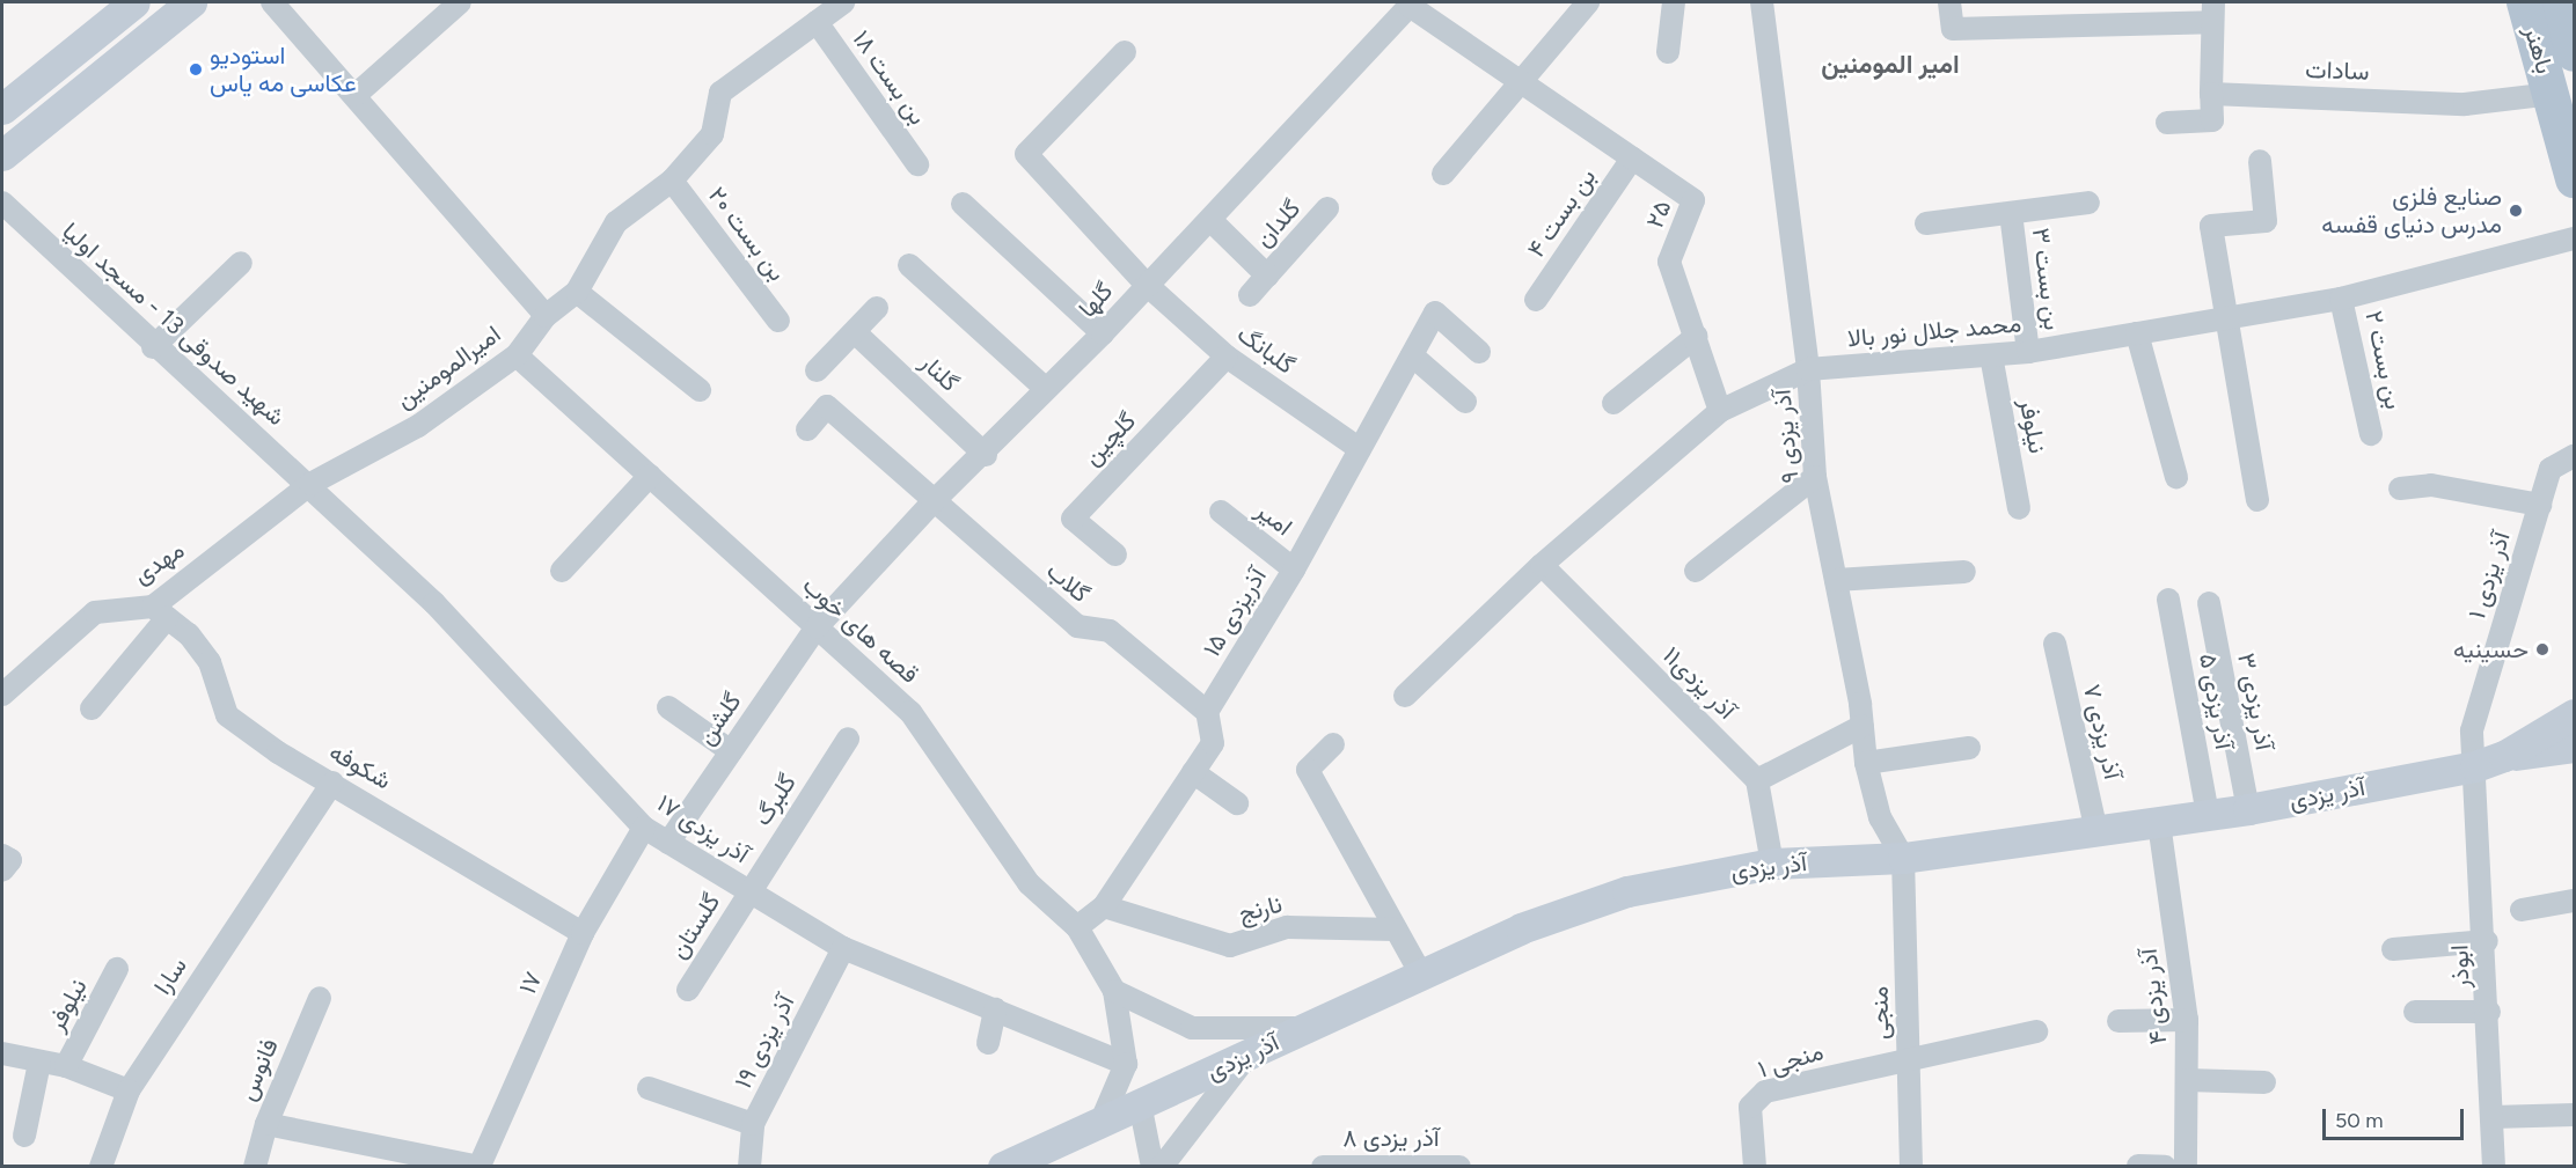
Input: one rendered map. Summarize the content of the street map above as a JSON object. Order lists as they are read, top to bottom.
{
  "streets": {
    "main road": ["باهنر"],
    "street": [
      "سادات",
      "بن بست ۱۸",
      "بن بست ۴",
      "۲۵",
      "گلدان",
      "بن بست ۲۰",
      "بن بست ۳",
      "گلها",
      "شهید صدوقی 13 - مسجد اولیا",
      "محمد جلال نور بالا",
      "گلبانگ",
      "بن بست ۲",
      "امیرالمومنین",
      "گلنار",
      "نیلوفر",
      "آذر یزدی ۹",
      "گلچین",
      "امیر",
      "مهدی",
      "آذر یزدی ۱",
      "گلاب",
      "۱۵ آذریزدی",
      "قصه های خوب",
      "آذر یزدی۱۱",
      "آذر یزدی ۵",
      "آذر یزدی ۳",
      "گلشن",
      "آذر یزدی ۷",
      "شکوفه",
      "آذر یزدی",
      "گلبرگ",
      "آذر یزدی ۱۷",
      "نارنج",
      "گلستان",
      "ابوذر",
      "سارا",
      "۱۷",
      "۴ آذر یزدی",
      "منجی",
      "آذر یزدی ۱۹",
      "منجی ۱",
      "فانوس",
      "۸ آذر یزدی"
    ]
  },
  "crossings": [
    ["باهنر", "سادات"],
    ["بن بست ۱۸", "امیرالمومنین"],
    ["بن بست ۴", "۲۵"],
    ["۲۵", "گلها"],
    ["۲۵", "محمد جلال نور بالا"],
    ["گلدان", "گلها"],
    ["بن بست ۲۰", "امیرالمومنین"],
    ["بن بست ۳", "محمد جلال نور بالا"],
    ["گلها", "گلبانگ"],
    ["گلها", "گلنار"],
    ["گلها", "گلاب"],
    ["گلها", "قصه های خوب"],
    ["گلها", "گلشن"],
    ["شهید صدوقی 13 - مسجد اولیا", "امیرالمومنین"],
    ["شهید صدوقی 13 - مسجد اولیا", "مهدی"],
    ["شهید صدوقی 13 - مسجد اولیا", "آذر یزدی ۱۷"],
    ["محمد جلال نور بالا", "بن بست ۲"],
    ["محمد جلال نور بالا", "نیلوفر"],
    ["محمد جلال نور بالا", "آذر یزدی ۹"],
    ["محمد جلال نور بالا", "آذر یزدی۱۱"],
    ["گلبانگ", "گلچین"],
    ["گلبانگ", "۱۵ آذریزدی"],
    ["امیرالمومنین", "مهدی"],
    ["امیرالمومنین", "قصه های خوب"],
    ["امیرالمومنین", "آذر یزدی ۱۷"],
    ["آذر یزدی ۹", "آذر یزدی"],
    ["آذر یزدی ۹", "منجی"],
    ["امیر", "۱۵ آذریزدی"],
    ["مهدی", "شکوفه"],
    ["مهدی", "آذر یزدی ۱۷"],
    ["آذر یزدی ۱", "آذر یزدی"],
    ["آذر یزدی ۱", "ابوذر"],
    ["گلاب", "۱۵ آذریزدی"],
    ["قصه های خوب", "گلشن"],
    ["قصه های خوب", "آذر یزدی ۱۷"],
    ["آذر یزدی ۵", "آذر یزدی"],
    ["آذر یزدی ۳", "آذر یزدی"],
    ["گلشن", "آذر یزدی ۱۷"],
    ["آذر یزدی ۷", "آذر یزدی"],
    ["شکوفه", "سارا"],
    ["شکوفه", "۱۷"],
    ["آذر یزدی", "ابوذر"],
    ["آذر یزدی", "۴ آذر یزدی"],
    ["آذر یزدی", "منجی"],
    ["گلبرگ", "آذر یزدی ۱۷"],
    ["گلبرگ", "گلستان"],
    ["آذر یزدی ۱۷", "گلستان"],
    ["آذر یزدی ۱۷", "۱۷"],
    ["آذر یزدی ۱۷", "آذر یزدی ۱۹"],
    ["منجی", "منجی ۱"]
  ],
  "districts": ["امیر المومنین"],
  "places": ["استودیو عکاسی مه یاس", "صنایع فلزی مدرس دنیای قفسه", "حسینیه"],
  "scale_bar": "50 m"
}
